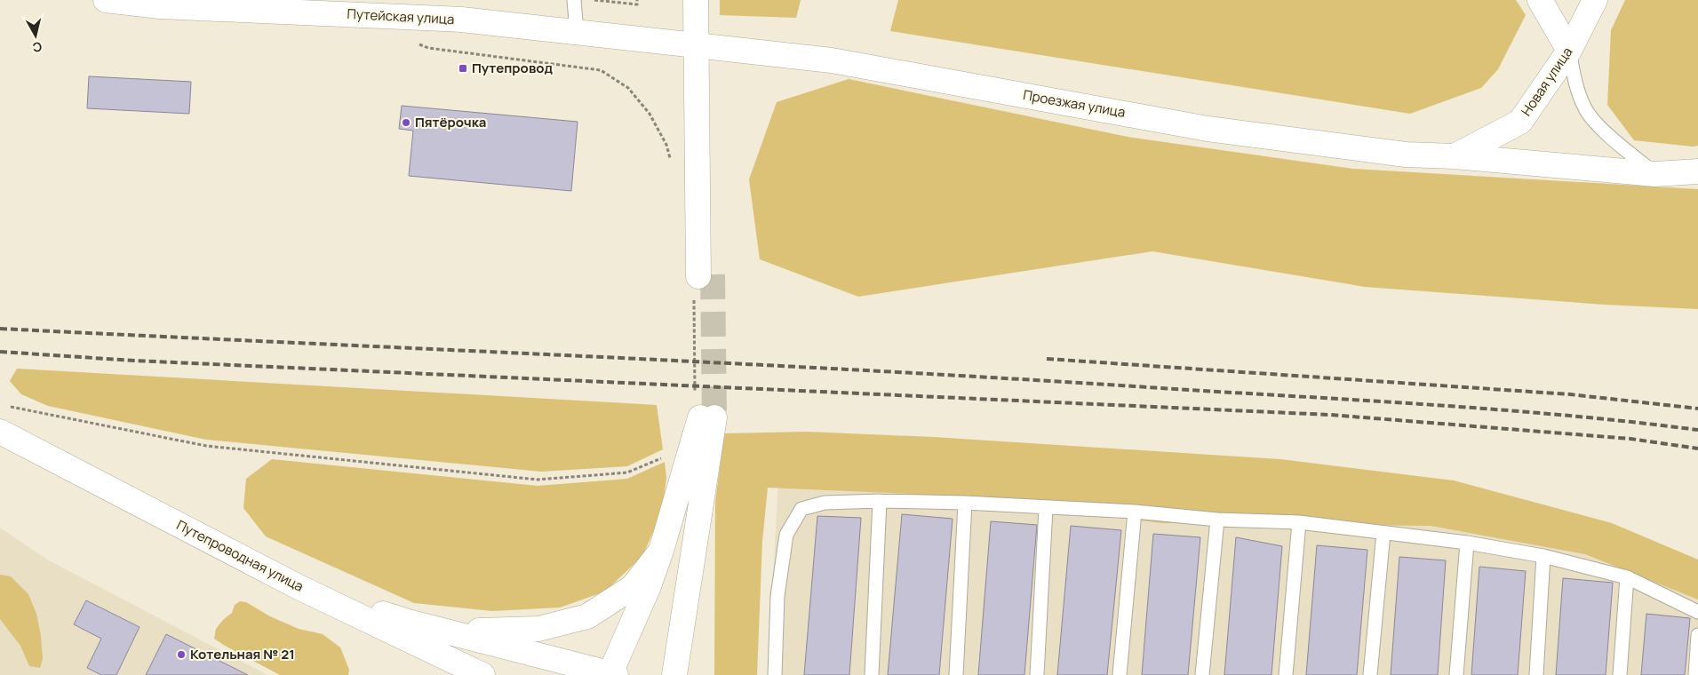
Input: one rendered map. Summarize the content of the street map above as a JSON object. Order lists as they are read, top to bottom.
{
  "streets": {
    "main road": [
      "Путейская улица",
      "Новая улица",
      "Проезжая улица",
      "Путепроводная улица"
    ]
  },
  "crossings": [
    ["Путейская улица", "Проезжая улица"],
    ["Новая улица", "Проезжая улица"]
  ],
  "places": {
    "transit": ["Путепровод"],
    "other": ["Пятёрочка", "Котельная № 21"]
  },
  "north": "bottom"
}
